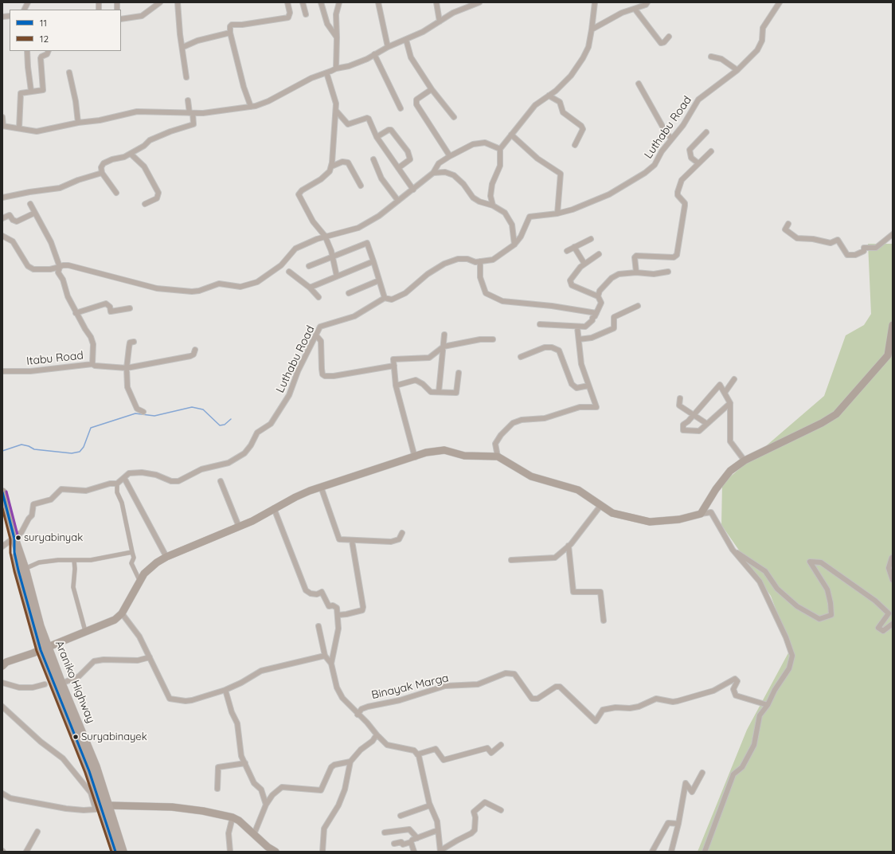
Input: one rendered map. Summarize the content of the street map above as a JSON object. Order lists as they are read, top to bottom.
{
  "streets": {
    "highway": ["Araniko Highway"],
    "street": ["Luthabu Road", "Itabu Road", "Binayak Marga"]
  },
  "crossings": [
    ["Luthabu Road", "Araniko Highway"]
  ],
  "places": ["suryabinyak", "Suryabinayek"],
  "lines": ["transit line 11", "transit line 12"],
  "legend": ["11", "12"]
}
